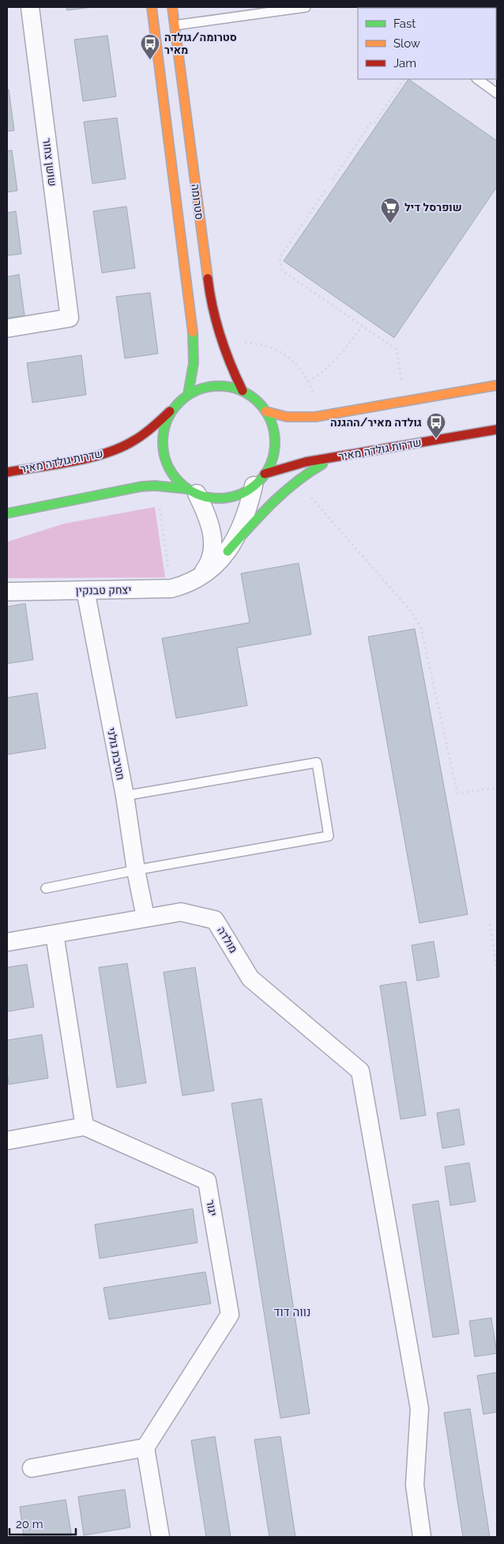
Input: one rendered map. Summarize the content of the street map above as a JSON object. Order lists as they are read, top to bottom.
{
  "streets": {
    "main road": ["סטרומה", "שדרות גולדה מאיר"],
    "street": [
      "שושן צחור",
      "יצחק טבנקין",
      "חטיבת גולני",
      "מולדה",
      "יגור"
    ]
  },
  "crossings": [
    ["סטרומה", "שדרות גולדה מאיר"],
    ["סטרומה", "יצחק טבנקין"],
    ["שדרות גולדה מאיר", "יצחק טבנקין"],
    ["יצחק טבנקין", "חטיבת גולני"],
    ["חטיבת גולני", "מולדה"]
  ],
  "districts": ["נווה דוד"],
  "places": {
    "bus stop": ["סטרומה/גולדה מאיר", "גולדה מאיר/ההגנה"],
    "supermarket": ["שופרסל דיל"]
  },
  "legend": ["Fast", "Slow", "Jam"],
  "scale_bar": "20 m"
}
